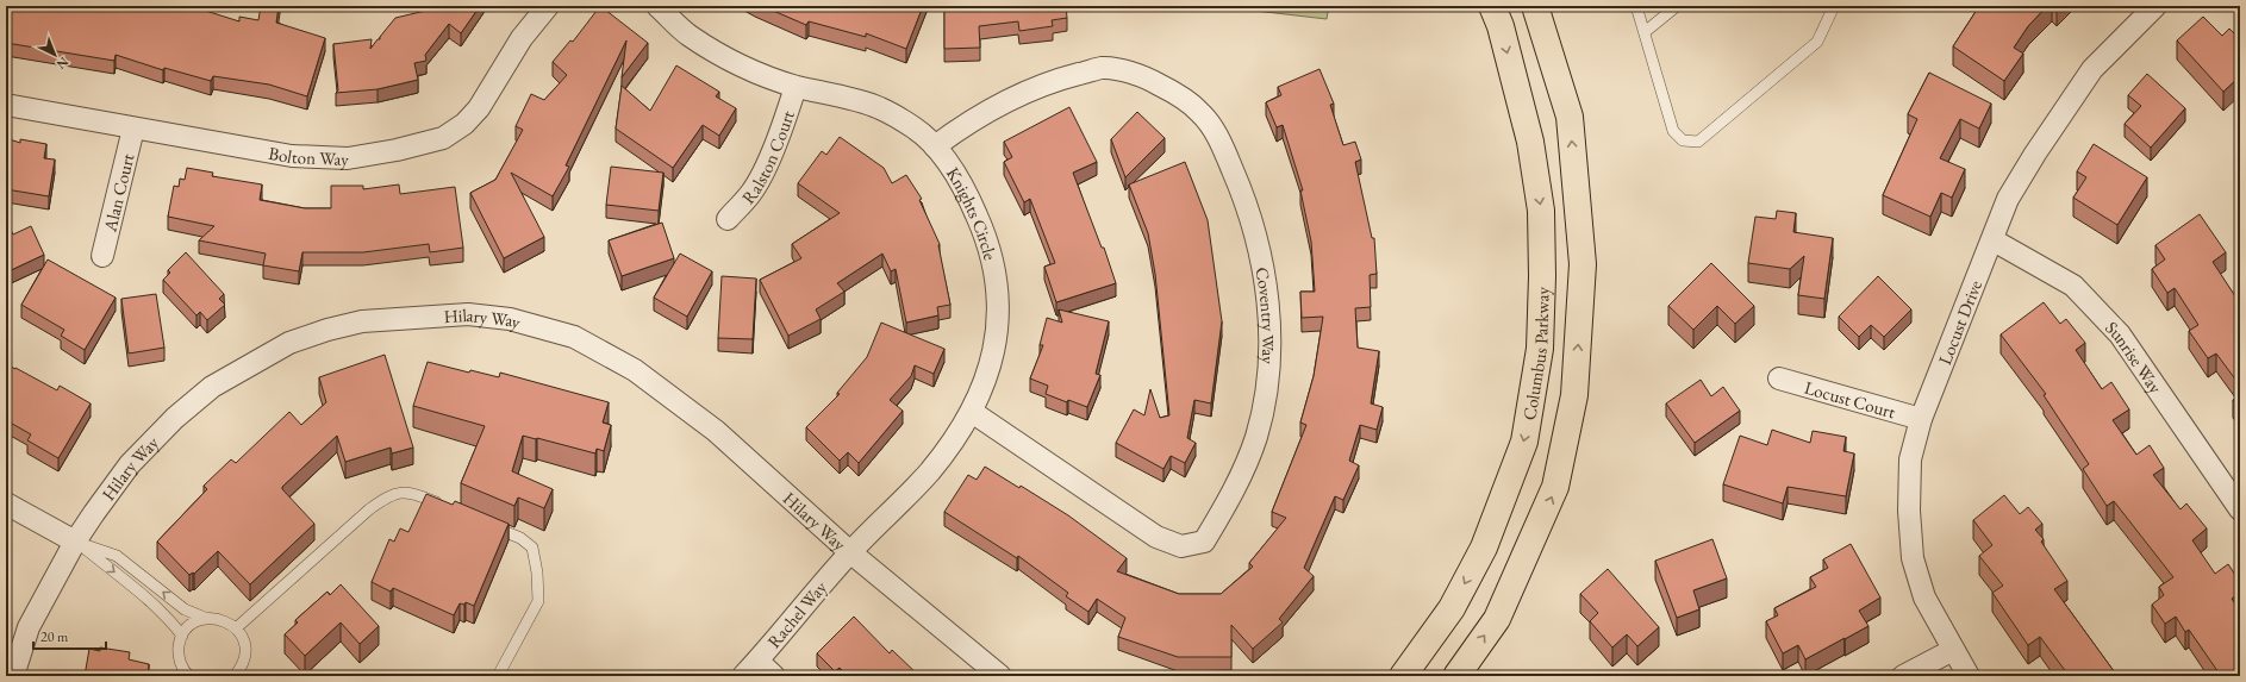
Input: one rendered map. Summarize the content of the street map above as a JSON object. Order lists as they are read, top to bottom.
{
  "streets": {
    "main road": ["Columbus Parkway"],
    "street": [
      "Bolton Way",
      "Ralston Court",
      "Alan Court",
      "Knights Circle",
      "Coventry Way",
      "Hilary Way",
      "Locust Drive",
      "Sunrise Way",
      "Locust Court",
      "Rachel Way"
    ]
  },
  "crossings": [
    ["Bolton Way", "Alan Court"],
    ["Ralston Court", "Knights Circle"],
    ["Knights Circle", "Coventry Way"],
    ["Knights Circle", "Hilary Way"],
    ["Knights Circle", "Rachel Way"],
    ["Hilary Way", "Rachel Way"],
    ["Locust Drive", "Sunrise Way"],
    ["Locust Drive", "Locust Court"]
  ],
  "scale_bar": "20 m",
  "north": "bottom right"
}
